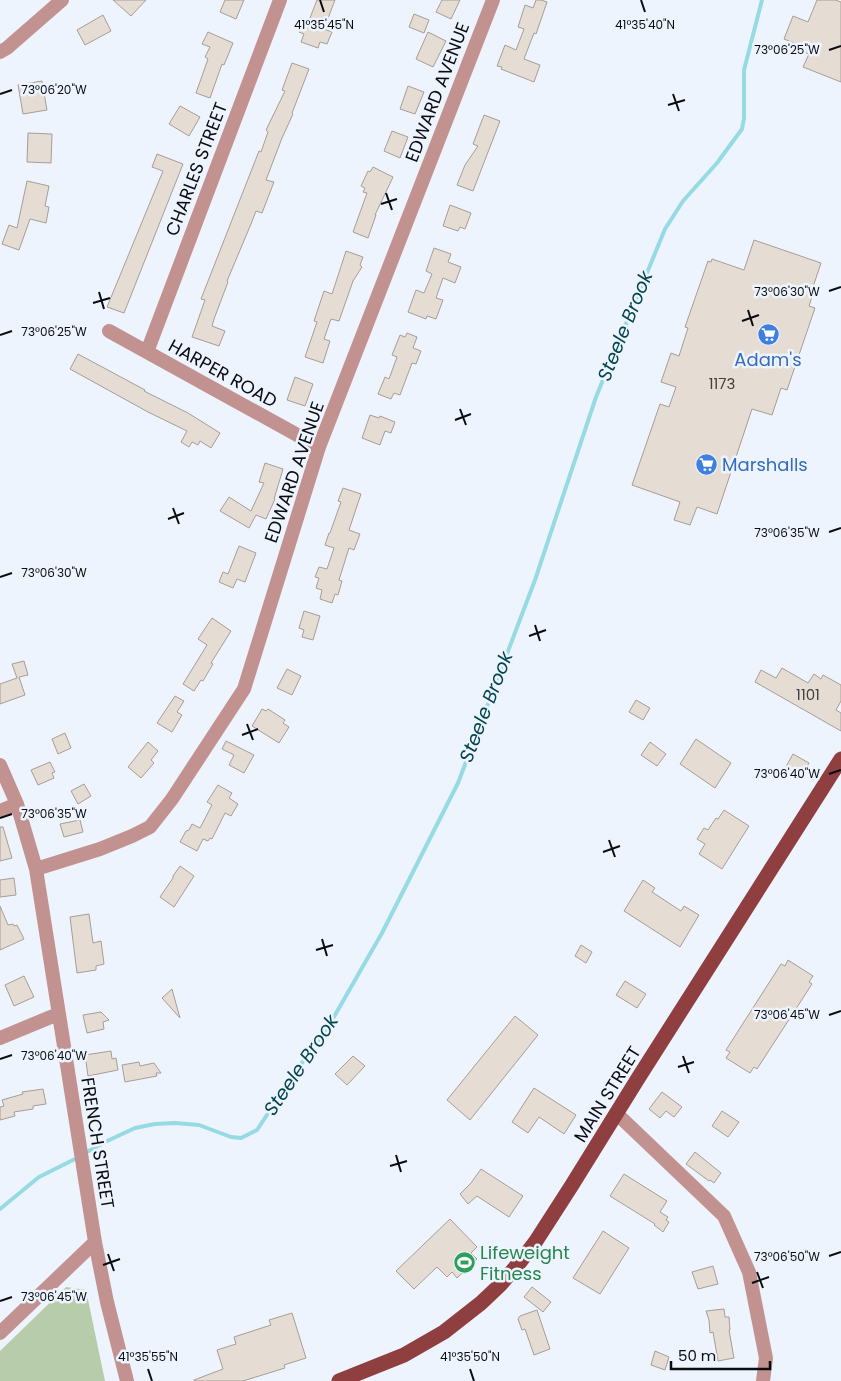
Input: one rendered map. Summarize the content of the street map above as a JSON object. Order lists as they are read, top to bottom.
{
  "streets": {
    "main road": ["MAIN STREET"],
    "street": [
      "EDWARD AVENUE",
      "CHARLES STREET",
      "HARPER ROAD",
      "FRENCH STREET"
    ]
  },
  "crossings": [
    ["EDWARD AVENUE", "HARPER ROAD"],
    ["EDWARD AVENUE", "FRENCH STREET"],
    ["CHARLES STREET", "HARPER ROAD"]
  ],
  "water": ["Steele Brook"],
  "places": {
    "supermarket": ["Adam's", "Marshalls"],
    "sports": ["Lifeweight Fitness"]
  },
  "house_numbers": ["1173", "1101"],
  "scale_bar": "50 m",
  "coordinates": [
    "41°35'40\"N",
    "41°35'45\"N",
    "73°06'25\"W",
    "73°06'20\"W",
    "73°06'30\"W",
    "73°06'35\"W",
    "73°06'40\"W",
    "73°06'45\"W",
    "73°06'50\"W",
    "41°35'55\"N",
    "41°35'50\"N"
  ]
}
